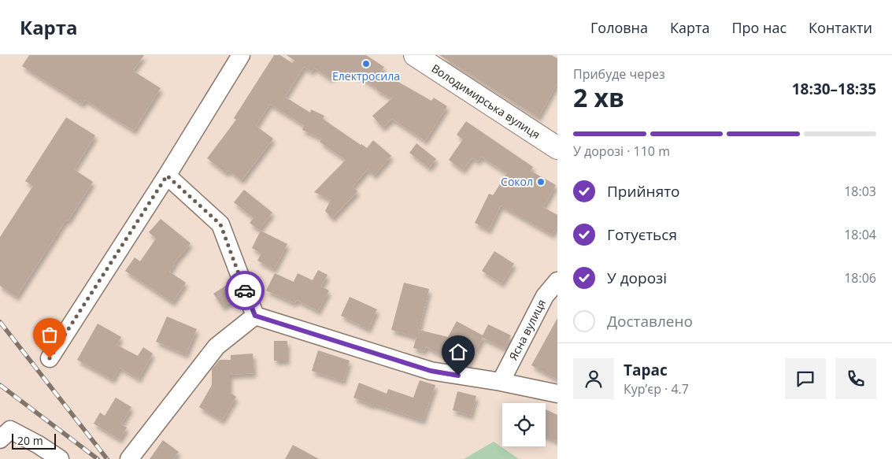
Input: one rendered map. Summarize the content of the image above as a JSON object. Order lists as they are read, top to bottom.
{
  "streets": {
    "main road": ["Володимирська вулиця"],
    "street": ["Ясна вулиця"]
  },
  "places": ["Електросила", "Сокол"],
  "scale_bar": "20 m",
  "page": {
    "header": "Карта",
    "nav": [
      "Головна",
      "Карта",
      "Про нас",
      "Контакти"
    ],
    "heading": ["2 хв", "Прибуде через", "18:30–18:35"],
    "panel": ["Тарас", "Кур’єр · 4.7"],
    "bar": "У дорозі · 110 m",
    "list": [
      ["Прийнято", "18:03"],
      ["Готується", "18:04"],
      ["У дорозі", "18:06"],
      "Доставлено"
    ],
    "scale": "20 m"
  }
}
